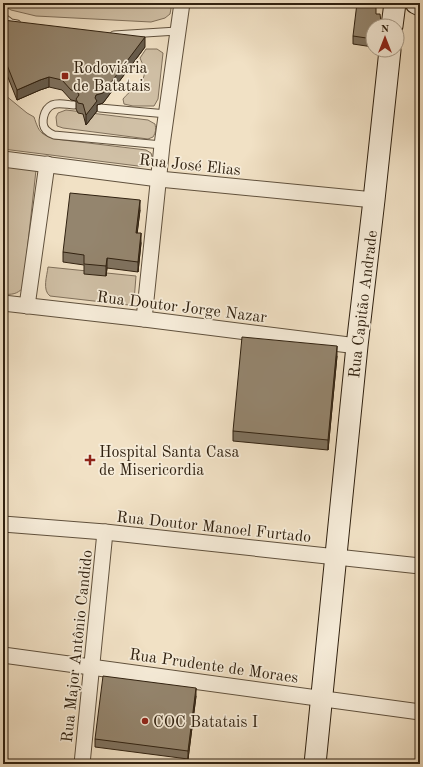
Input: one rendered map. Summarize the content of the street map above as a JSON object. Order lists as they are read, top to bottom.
{
  "streets": {
    "main road": ["Rua Capitão Andrade"],
    "street": [
      "Rua José Elias",
      "Rua Doutor Jorge Nazar",
      "Rua Doutor Manoel Furtado",
      "Rua Major Antônio Candido",
      "Rua Prudente de Moraes"
    ]
  },
  "crossings": [
    ["Rua José Elias", "Rua Capitão Andrade"],
    ["Rua Capitão Andrade", "Rua Doutor Jorge Nazar"],
    ["Rua Capitão Andrade", "Rua Doutor Manoel Furtado"],
    ["Rua Capitão Andrade", "Rua Prudente de Moraes"],
    ["Rua Doutor Manoel Furtado", "Rua Major Antônio Candido"],
    ["Rua Major Antônio Candido", "Rua Prudente de Moraes"]
  ],
  "places": {
    "transit": ["Rodoviária de Batatais"],
    "health": ["Hospital Santa Casa de Misericordia"],
    "other": ["COC Batatais I"]
  },
  "north": "top"
}
